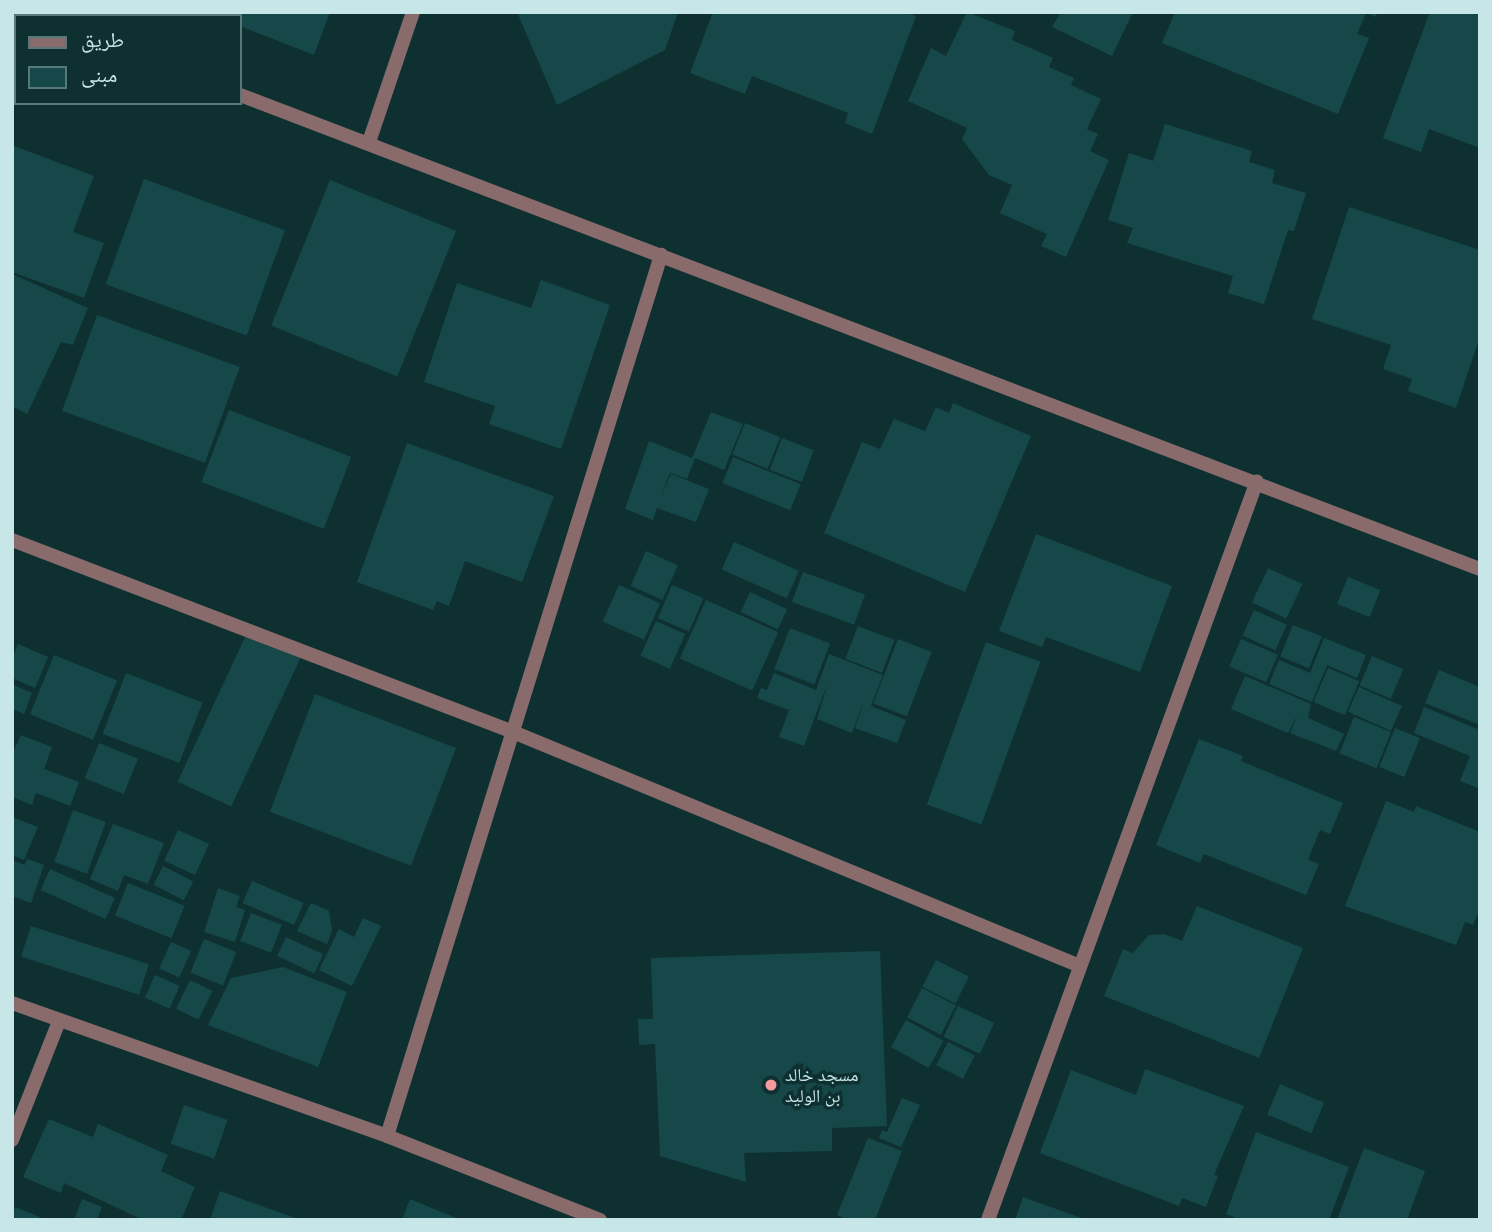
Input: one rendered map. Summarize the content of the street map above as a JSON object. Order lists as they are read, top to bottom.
{
  "places": ["مسجد خالد بن الوليد"],
  "legend": ["طريق", "مبنى"]
}
